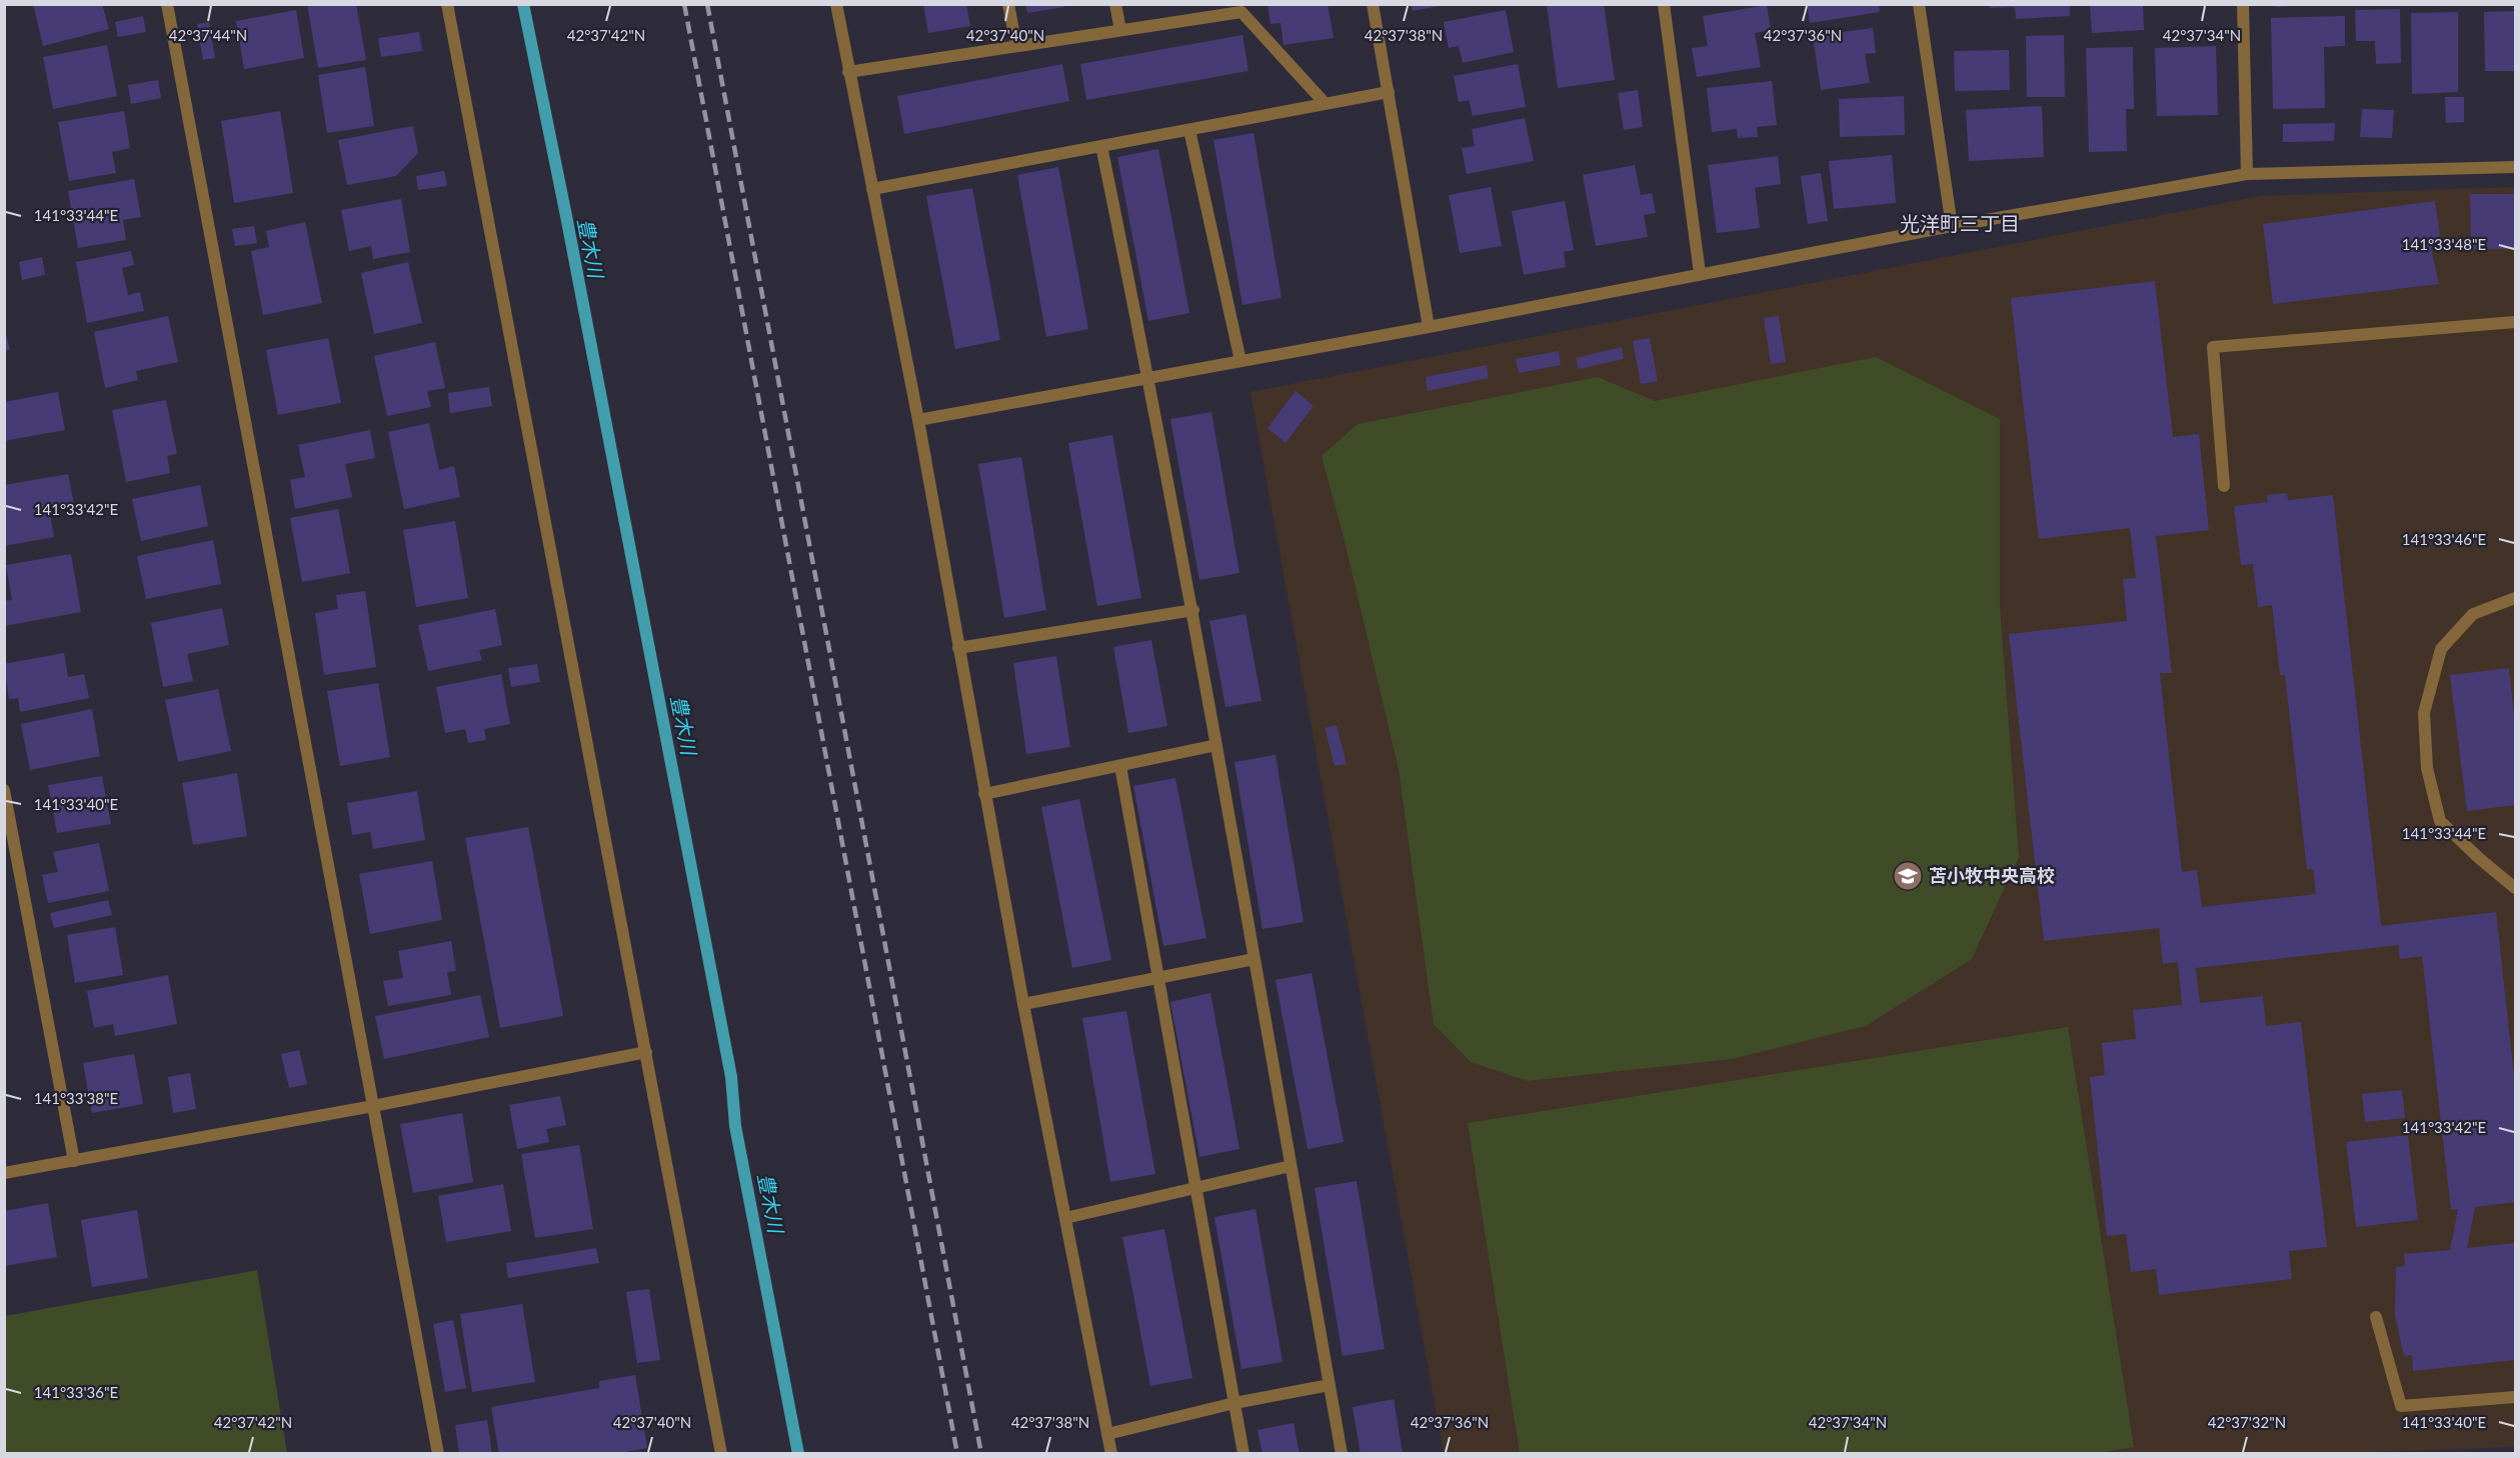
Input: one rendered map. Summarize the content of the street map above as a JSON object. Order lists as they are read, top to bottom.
{
  "districts": ["光洋町三丁目"],
  "water": ["豊木川"],
  "places": {
    "school or university": ["苫小牧中央高校"]
  },
  "coordinates": [
    "42°37'44\"N",
    "42°37'42\"N",
    "42°37'40\"N",
    "42°37'38\"N",
    "42°37'36\"N",
    "42°37'34\"N",
    "141°33'44\"E",
    "141°33'48\"E",
    "141°33'42\"E",
    "141°33'46\"E",
    "141°33'40\"E",
    "141°33'38\"E",
    "141°33'36\"E",
    "42°37'32\"N"
  ]
}
